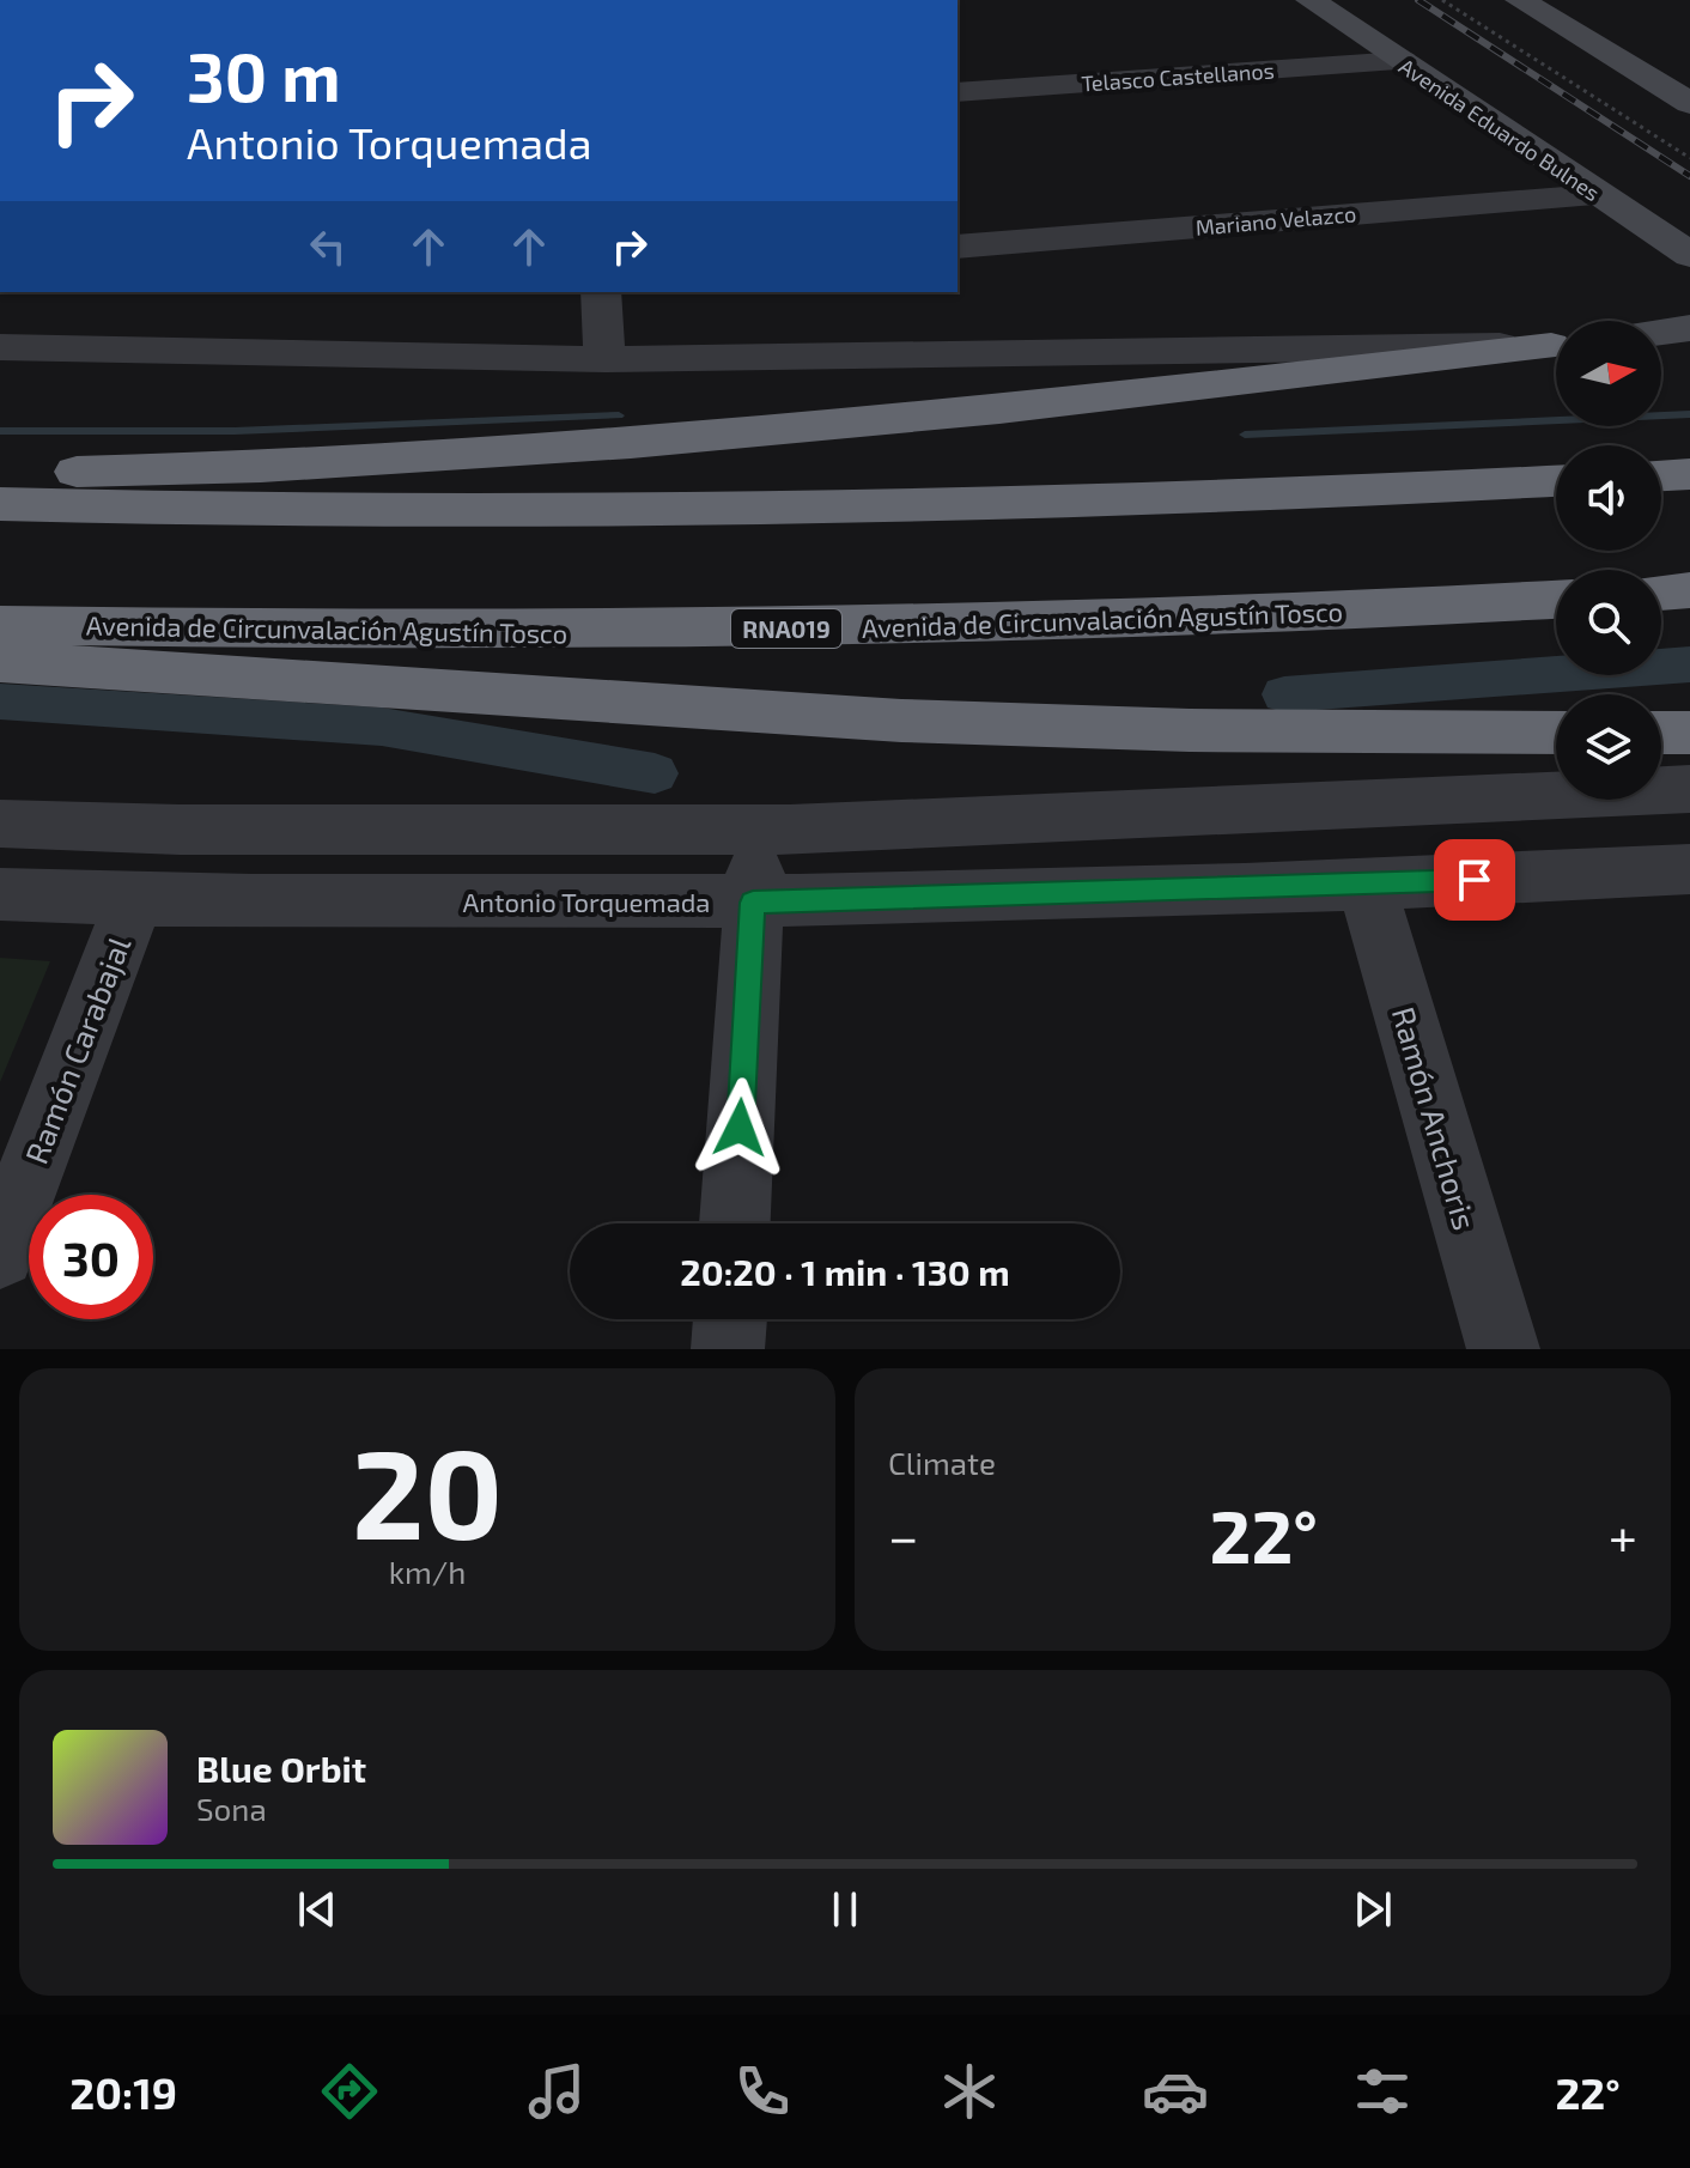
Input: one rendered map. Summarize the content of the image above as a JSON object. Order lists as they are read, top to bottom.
{
  "streets": {
    "highway": ["Avenida de Circunvalación Agustín Tosco", "RNA019"],
    "main road": ["Avenida Eduardo Bulnes"],
    "street": [
      "Telasco Castellanos",
      "Mariano Velazco",
      "Antonio Torquemada",
      "Ramón Carabajal",
      "Ramón Anchoris"
    ]
  },
  "crossings": [
    ["Telasco Castellanos", "Avenida Eduardo Bulnes"],
    ["Avenida Eduardo Bulnes", "Mariano Velazco"],
    ["Antonio Torquemada", "Ramón Carabajal"],
    ["Antonio Torquemada", "Ramón Anchoris"]
  ],
  "north": "right",
  "page": {
    "turn": ["30 m", "Antonio Torquemada"],
    "limit": "30",
    "trip": "20:20 · 1 min · 130 m",
    "tile": [
      ["20", "km/h"],
      "Climate"
    ],
    "heat": ["−", "22°", "+"],
    "song": ["Blue Orbit", "Sona"],
    "tabs": ["20:19", "22°"]
  }
}
